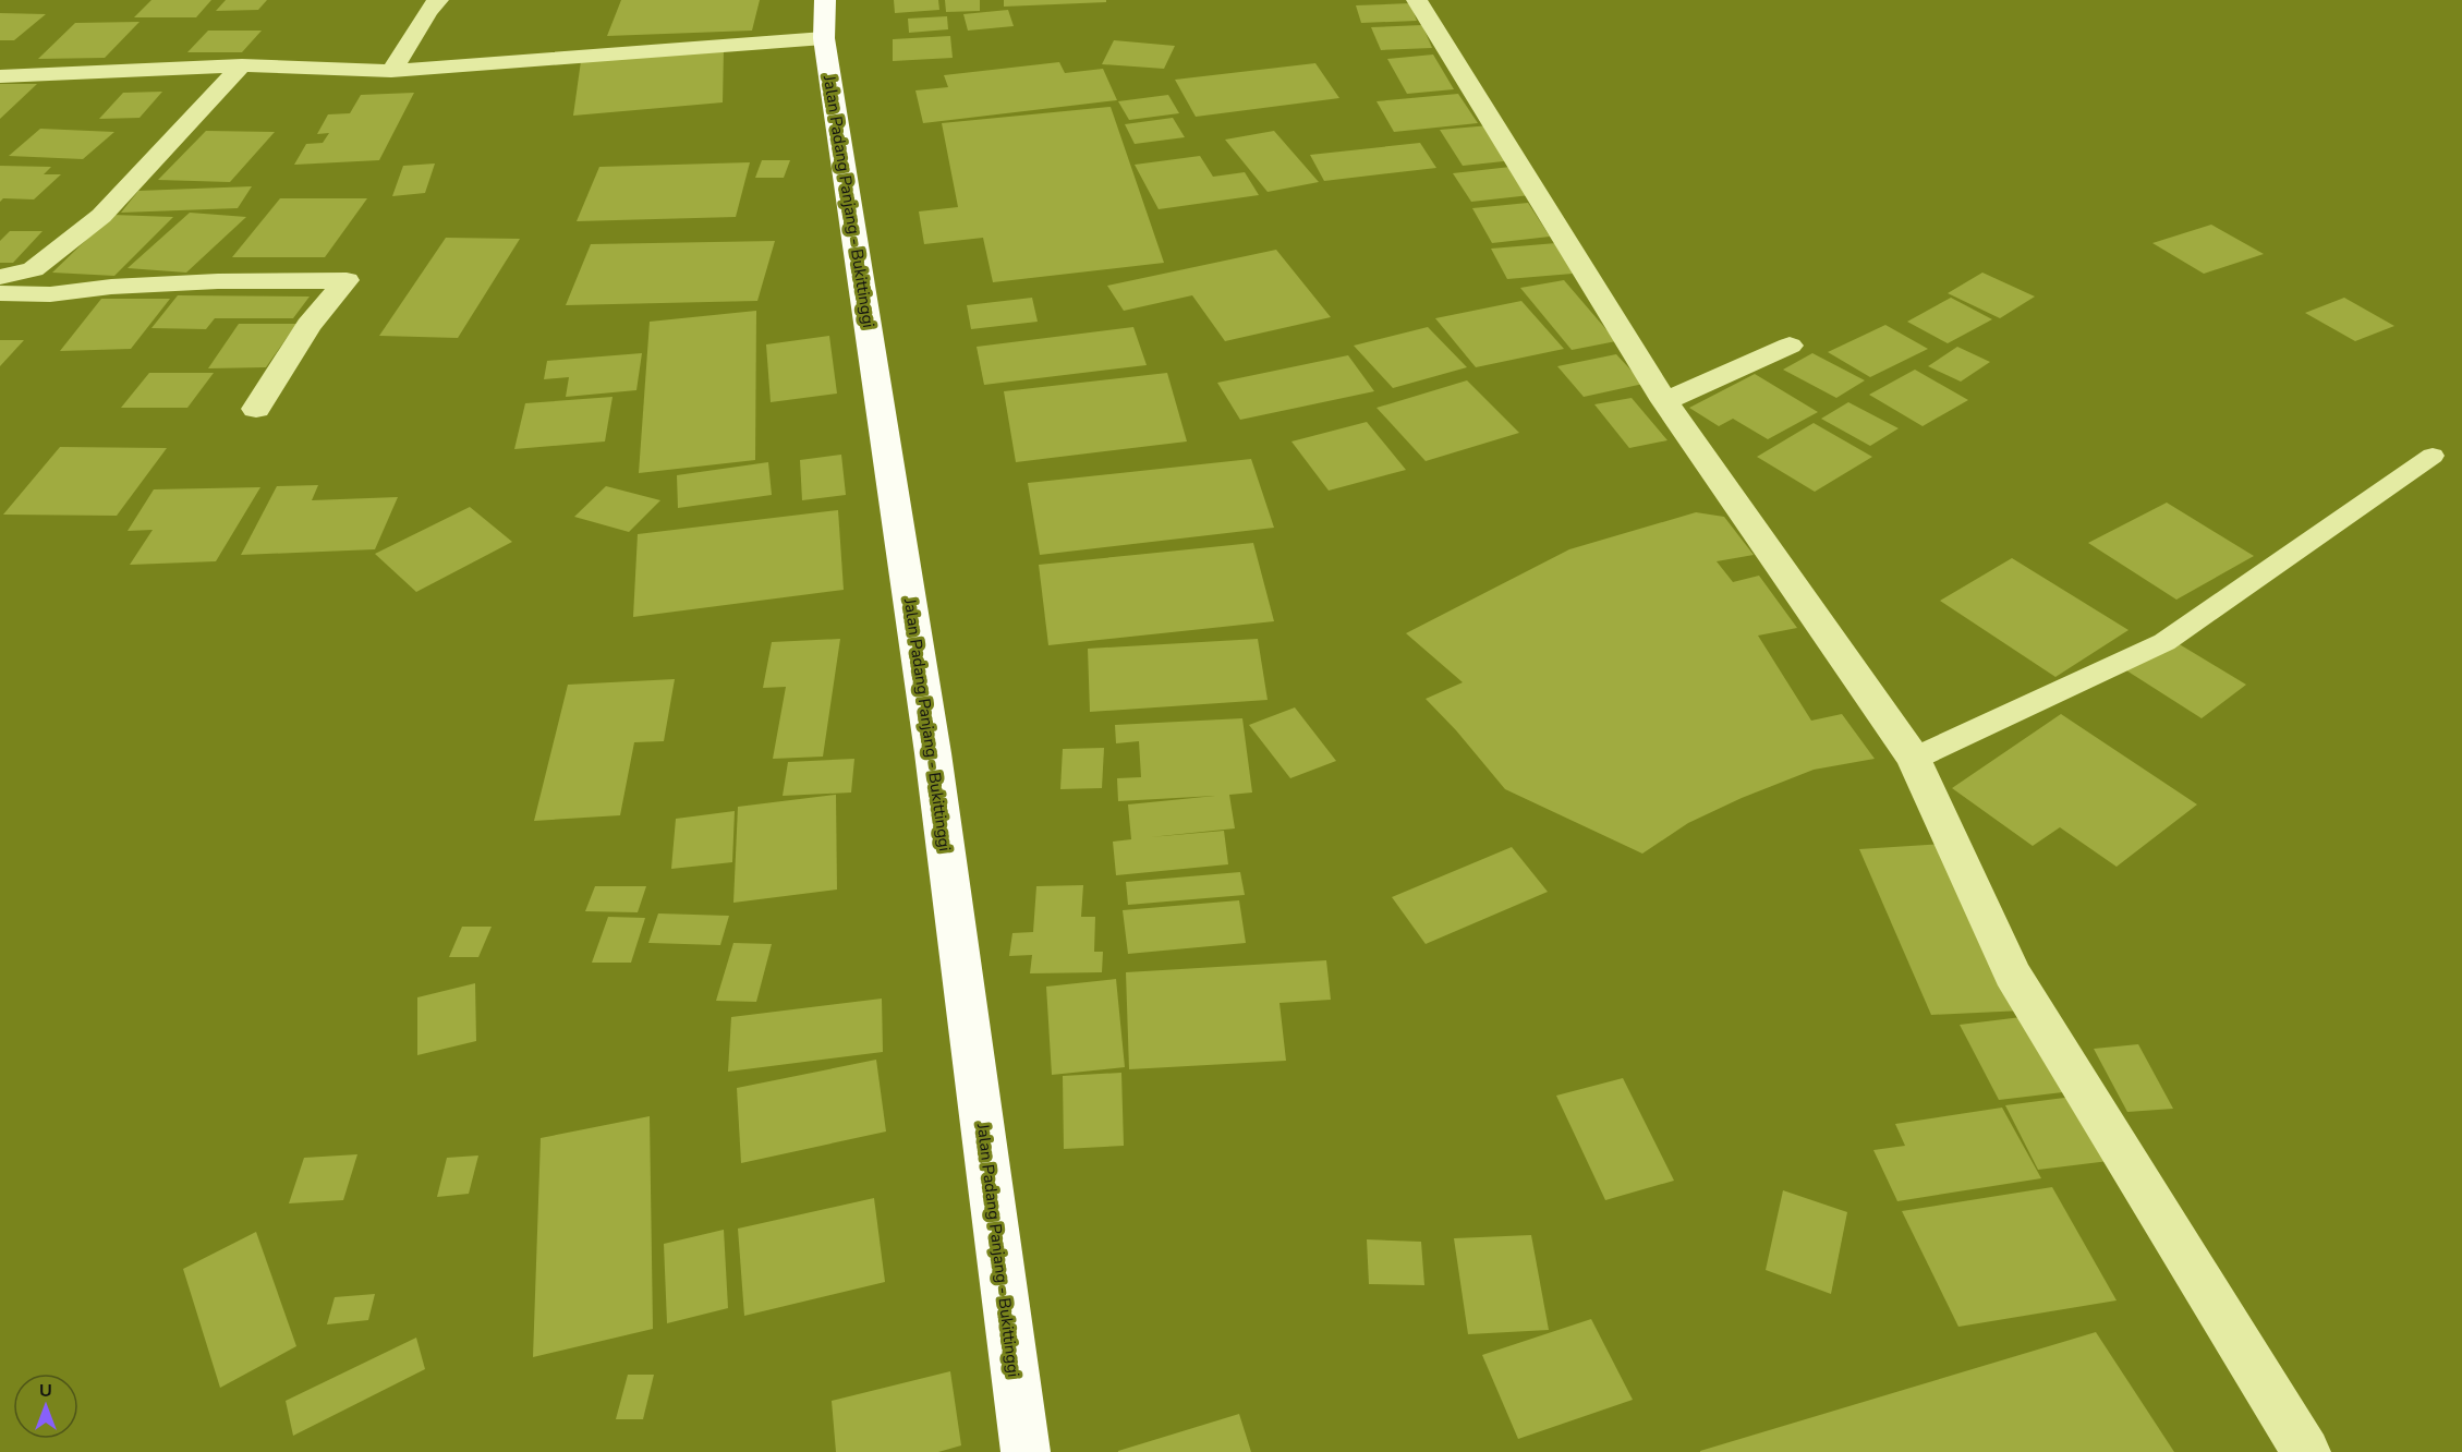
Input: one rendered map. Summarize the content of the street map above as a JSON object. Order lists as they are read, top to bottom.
{
  "streets": {
    "highway": ["Jalan Padang Panjang - Bukittinggi"]
  },
  "north": "top"
}
